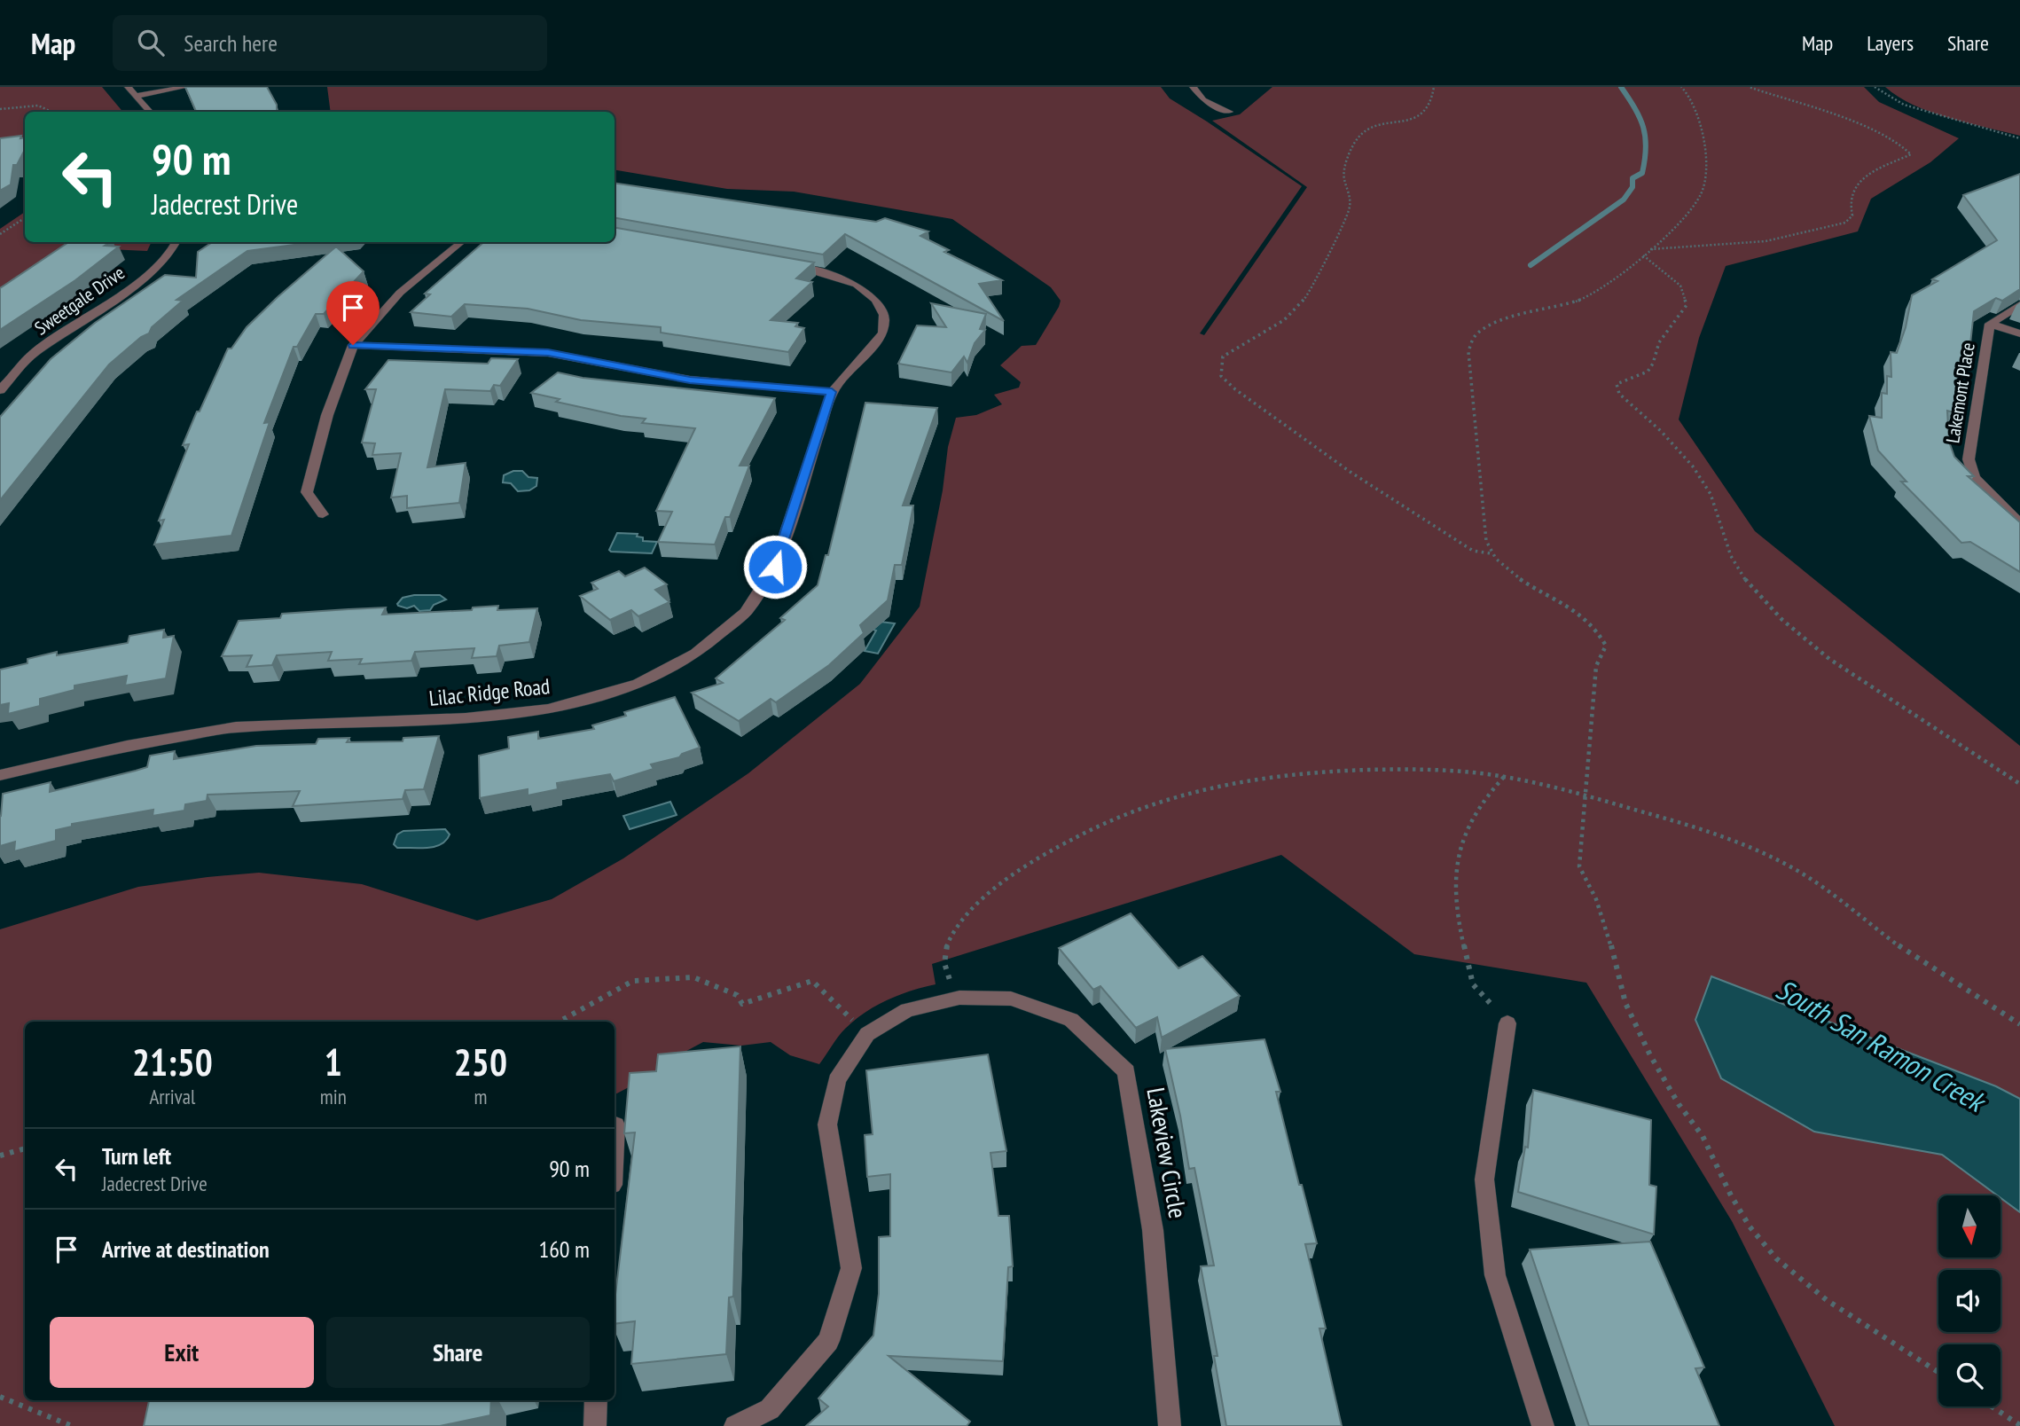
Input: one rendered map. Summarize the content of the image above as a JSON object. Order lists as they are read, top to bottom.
{
  "streets": {
    "street": [
      "Sweetgale Drive",
      "Lakemont Place",
      "Lilac Ridge Road",
      "Lakeview Circle"
    ]
  },
  "water": ["South San Ramon Creek"],
  "north": "bottom",
  "page": {
    "header": "Map",
    "search": "Search here",
    "nav": ["Map", "Layers", "Share"],
    "turn": ["90 m", "Jadecrest Drive"],
    "eta": [
      "21:50",
      "Arrival",
      "1",
      "min",
      "250",
      "m"
    ],
    "list": [
      {
        "name": "Turn left",
        "note": "Jadecrest Drive",
        "value": "90 m"
      },
      {
        "name": "Arrive at destination",
        "value": "160 m"
      }
    ],
    "buttons": ["Exit", "Share"]
  }
}
